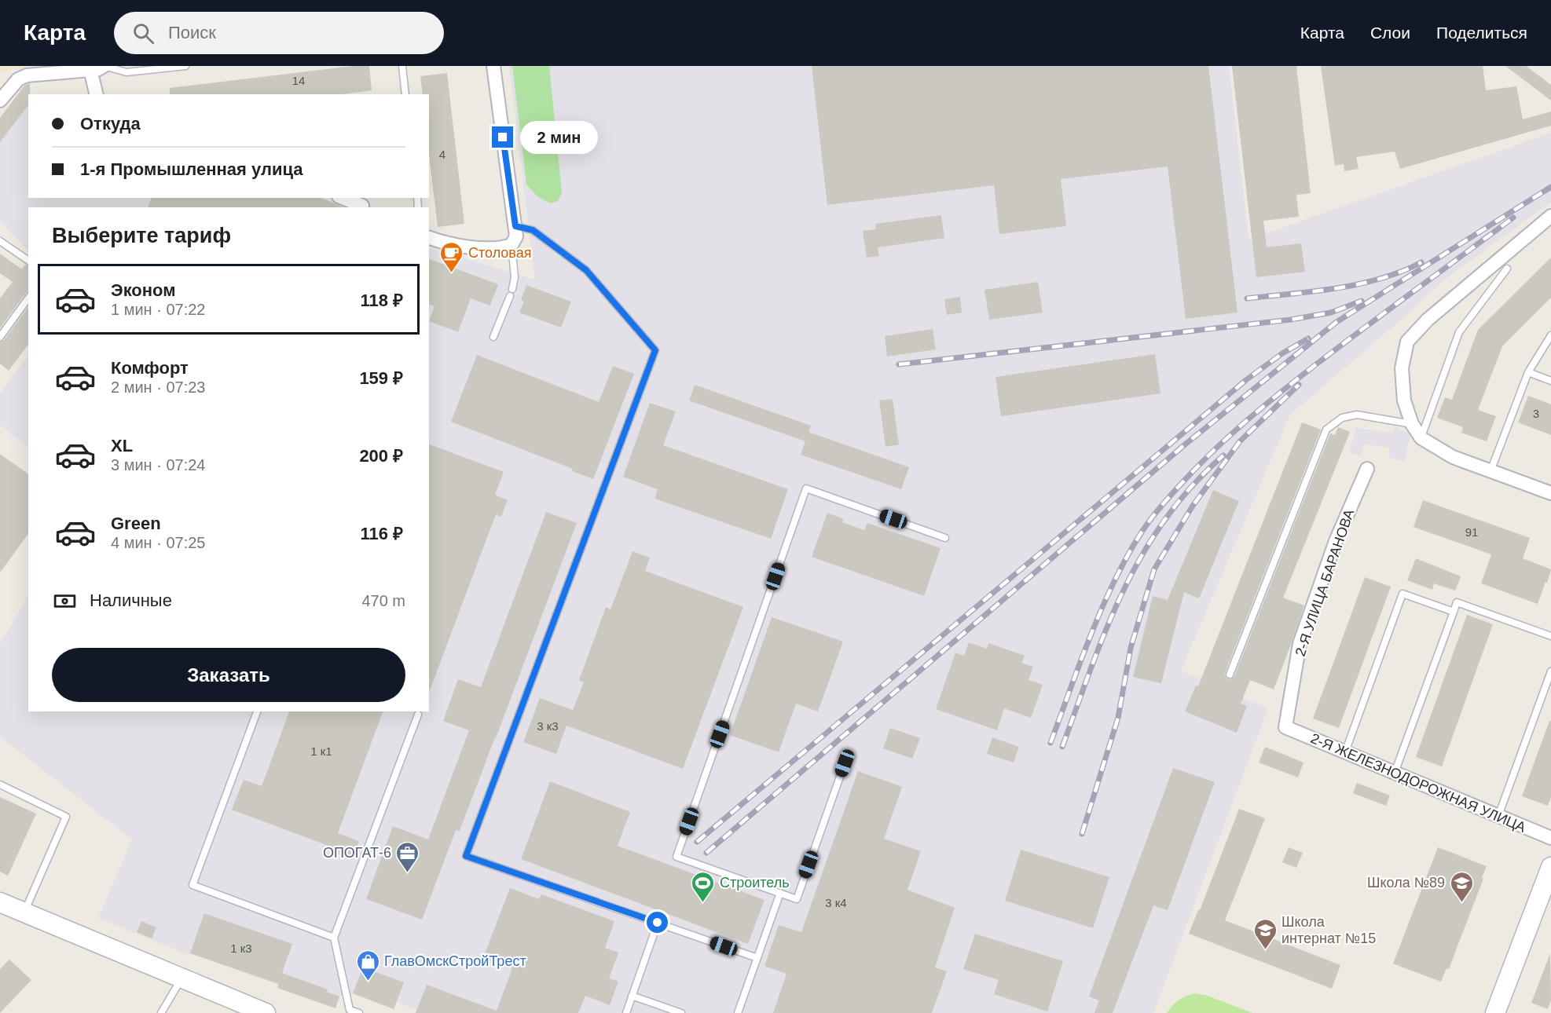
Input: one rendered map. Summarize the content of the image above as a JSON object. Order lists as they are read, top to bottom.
{
  "streets": {
    "street": ["2-Я УЛИЦА БАРАНОВА", "2-Я ЖЕЛЕЗНОДОРОЖНАЯ УЛИЦА"]
  },
  "crossings": [
    ["2-Я УЛИЦА БАРАНОВА", "2-Я ЖЕЛЕЗНОДОРОЖНАЯ УЛИЦА"]
  ],
  "places": {
    "cafe": ["Столовая"],
    "office": ["ОПОГАТ-6"],
    "sports": ["Строитель"],
    "school or university": ["Школа №89", "Школа интернат №15"],
    "shop": ["ГлавОмскСтройТрест"]
  },
  "house_numbers": [
    "14",
    "4",
    "3",
    "91",
    "3 к3",
    "1 к1",
    "3 к4",
    "1 к3"
  ],
  "page": {
    "header": "Карта",
    "search": "Поиск",
    "nav": ["Карта", "Слои", "Поделиться"],
    "banner": ["Откуда", "1-я Промышленная улица"],
    "bubble": "2 мин",
    "heading": "Выберите тариф",
    "list": [
      {
        "name": "Эконом",
        "note": "1 мин · 07:22",
        "value": "118 ₽"
      },
      {
        "name": "Комфорт",
        "note": "2 мин · 07:23",
        "value": "159 ₽"
      },
      {
        "name": "XL",
        "note": "3 мин · 07:24",
        "value": "200 ₽"
      },
      {
        "name": "Green",
        "note": "4 мин · 07:25",
        "value": "116 ₽"
      }
    ],
    "pay": ["Наличные", "470 m"],
    "buttons": "Заказать"
  }
}
